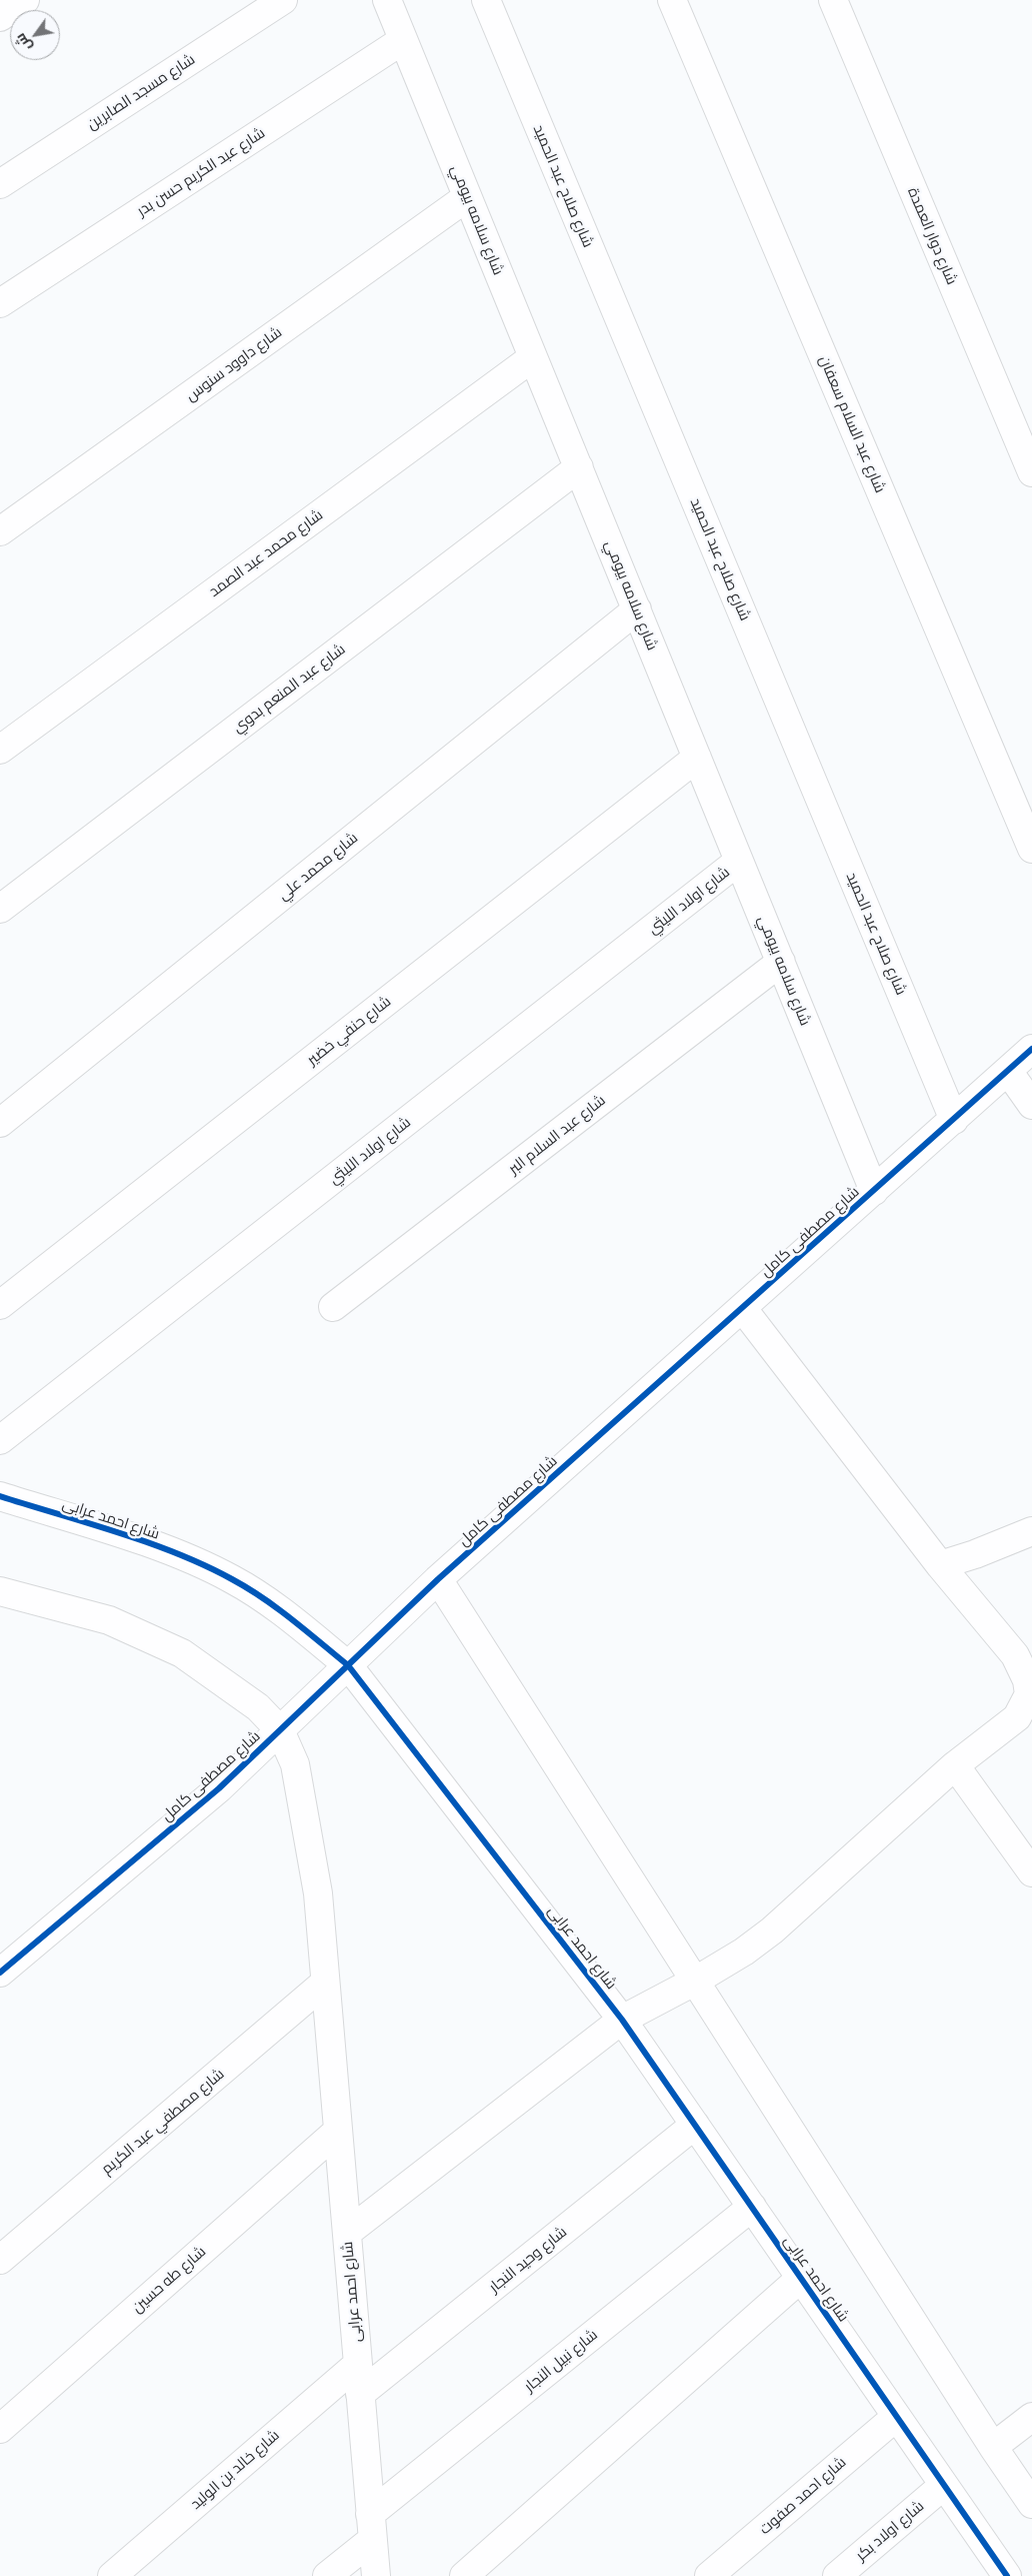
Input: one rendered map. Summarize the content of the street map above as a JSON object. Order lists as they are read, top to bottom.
{
  "streets": {
    "street": [
      "شارع مسجد الصابرين",
      "شارع عبد الكريم حسن بدر",
      "شارع صلاح عبد الحميد",
      "شارع سلامه بيومي",
      "شارع دوار العمدة",
      "شارع داوود سنوس",
      "شارع عبد السلام سعفان",
      "شارع محمد عبد الصمد",
      "شارع عبد المنعم بدوي",
      "شارع محمد علي",
      "شارع اولاد الليثي",
      "شارع حنفي خضير",
      "شارع عبد السلام البر",
      "شارع مصطفى كامل",
      "شارع احمد عرابى",
      "شارع مصطفي عبد الكريم",
      "شارع وحيد النجار",
      "شارع طه حسين",
      "شارع نبيل النجار",
      "شارع خالد بن الوليد",
      "شارع احمد صفوت",
      "شارع اولاد بكر"
    ]
  },
  "crossings": [
    ["شارع عبد الكريم حسن بدر", "شارع سلامه بيومي"],
    ["شارع صلاح عبد الحميد", "شارع مصطفى كامل"],
    ["شارع سلامه بيومي", "شارع داوود سنوس"],
    ["شارع سلامه بيومي", "شارع محمد عبد الصمد"],
    ["شارع سلامه بيومي", "شارع عبد المنعم بدوي"],
    ["شارع سلامه بيومي", "شارع محمد علي"],
    ["شارع سلامه بيومي", "شارع اولاد الليثي"],
    ["شارع سلامه بيومي", "شارع حنفي خضير"],
    ["شارع سلامه بيومي", "شارع عبد السلام البر"],
    ["شارع سلامه بيومي", "شارع مصطفى كامل"],
    ["شارع مصطفى كامل", "شارع احمد عرابى"],
    ["شارع احمد عرابى", "شارع مصطفي عبد الكريم"],
    ["شارع احمد عرابى", "شارع وحيد النجار"],
    ["شارع احمد عرابى", "شارع طه حسين"],
    ["شارع احمد عرابى", "شارع نبيل النجار"],
    ["شارع احمد عرابى", "شارع خالد بن الوليد"],
    ["شارع احمد عرابى", "شارع احمد صفوت"],
    ["شارع احمد عرابى", "شارع اولاد بكر"]
  ],
  "north": "bottom left"
}
